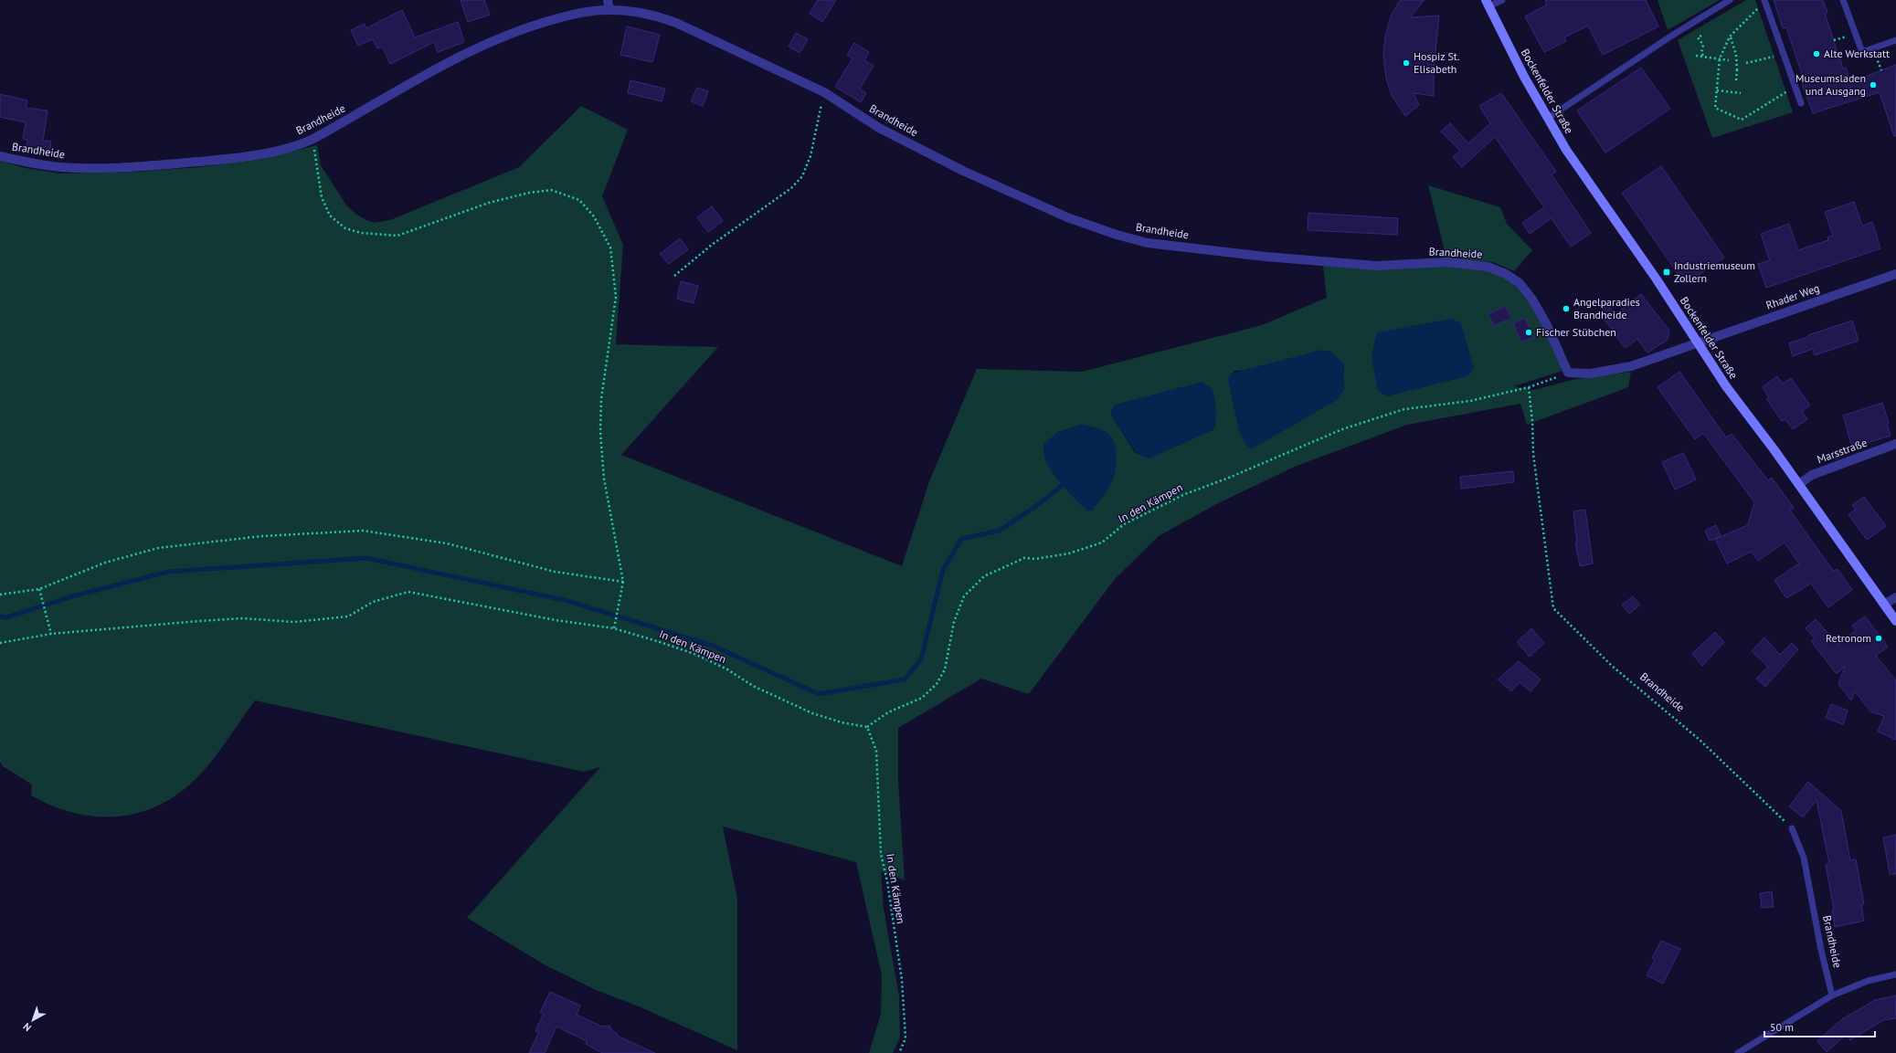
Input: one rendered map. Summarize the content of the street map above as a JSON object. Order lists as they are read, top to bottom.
{
  "streets": {
    "main road": ["Bockenfelder Straße"],
    "street": ["Brandheide", "Rhader Weg", "Marsstraße"],
    "path": ["In den Kämpen"]
  },
  "crossings": [
    ["Bockenfelder Straße", "Rhader Weg"],
    ["Bockenfelder Straße", "Marsstraße"],
    ["Brandheide", "In den Kämpen"]
  ],
  "places": {
    "other": [
      "Alte Werkstatt",
      "Hospiz St. Elisabeth",
      "Museumsladen und Ausgang",
      "Angelparadies Brandheide",
      "Fischer Stübchen",
      "Retronom"
    ],
    "transit": ["Industriemuseum Zollern"]
  },
  "scale_bar": "50 m",
  "north": "bottom left"
}
